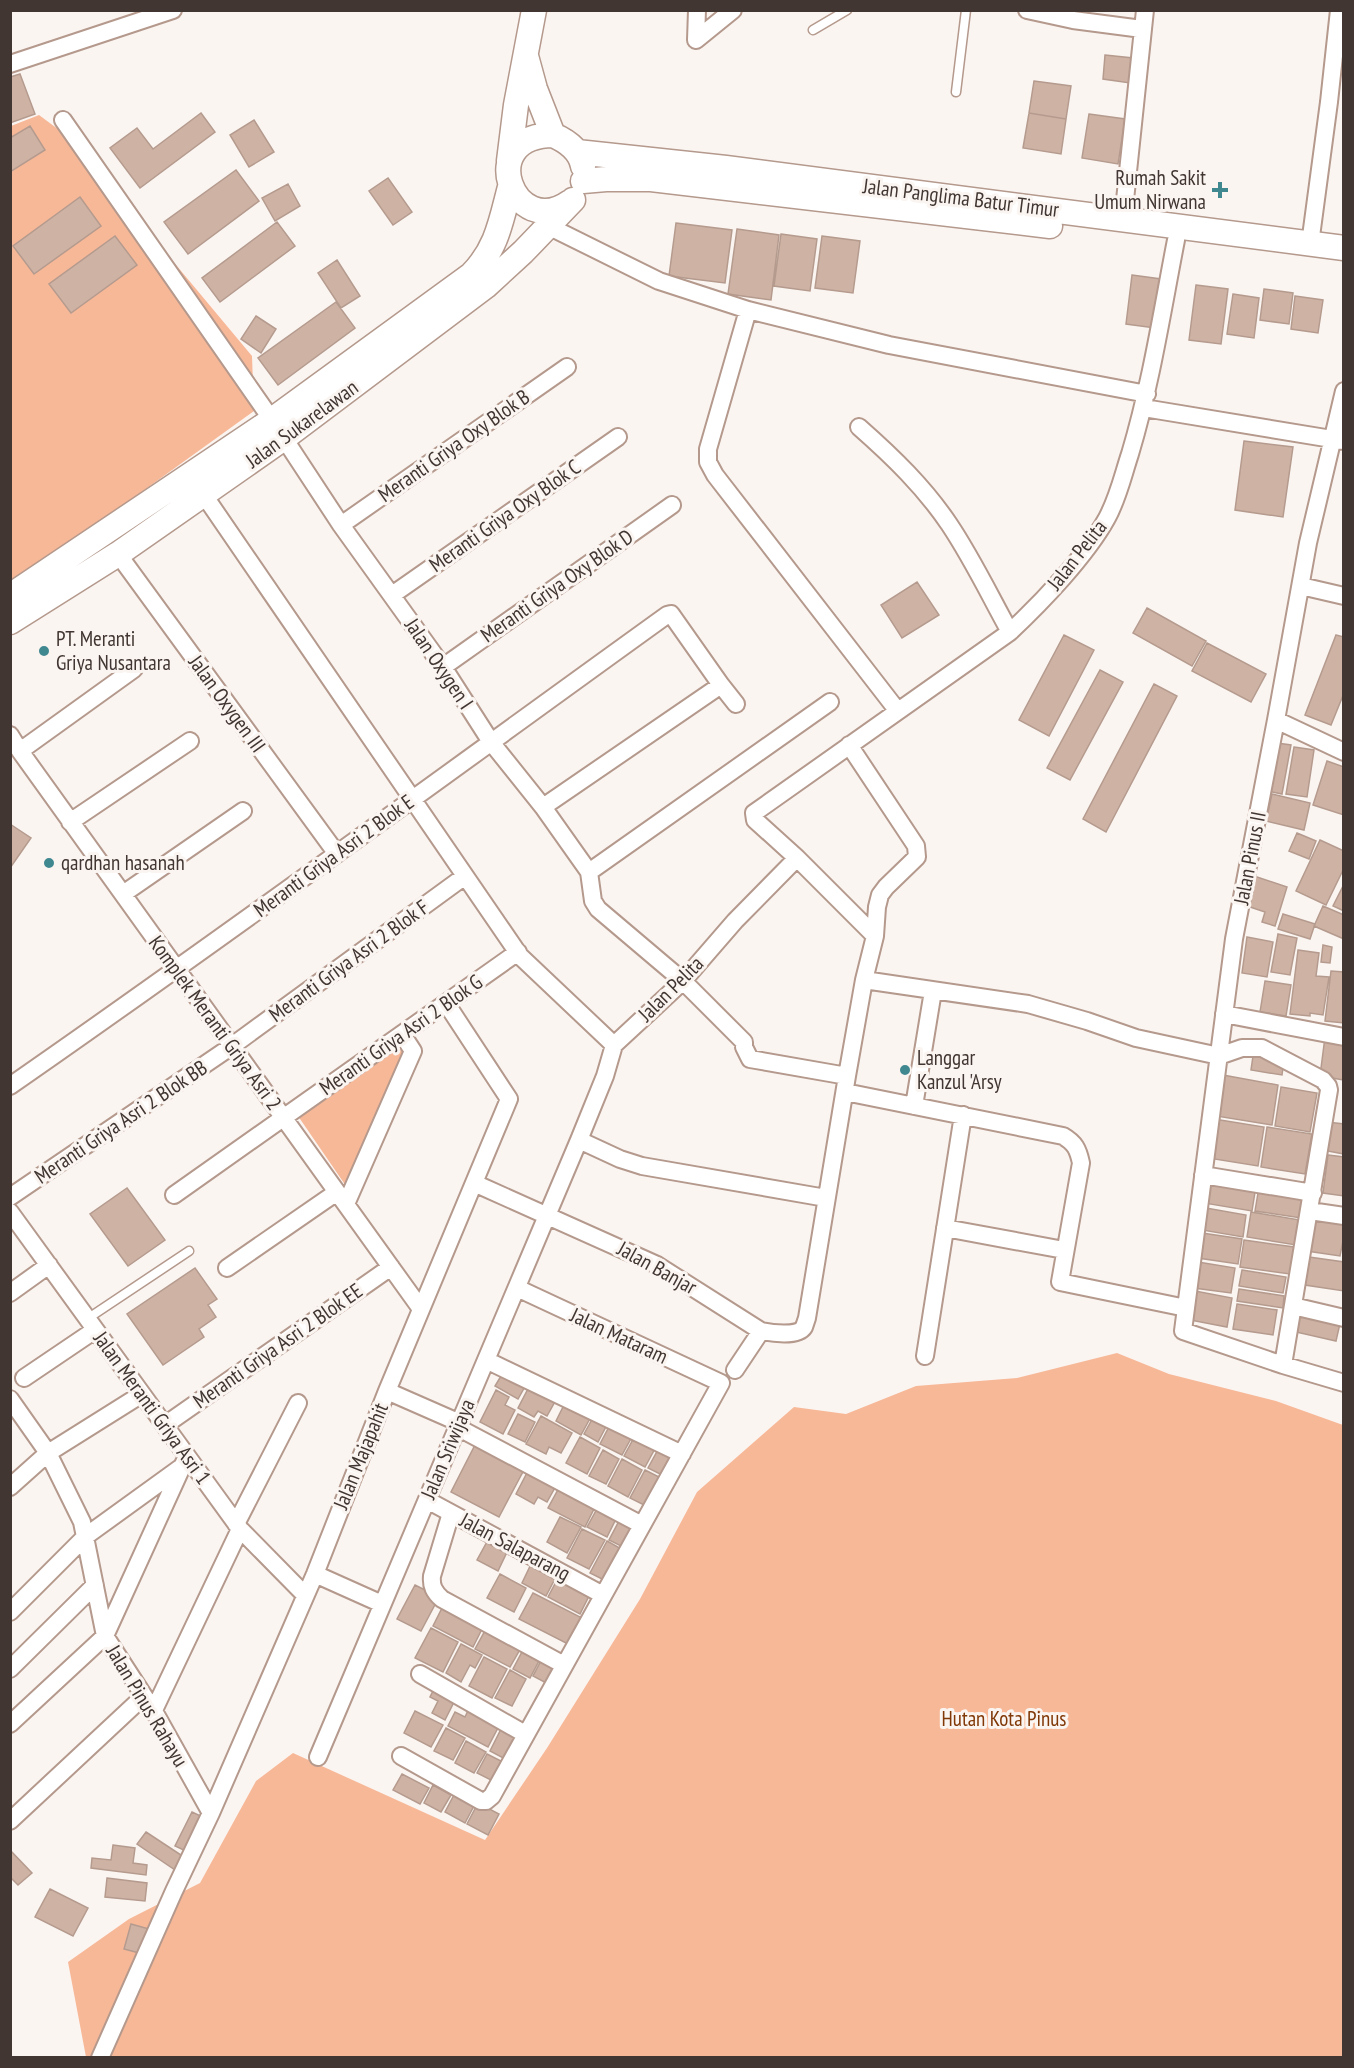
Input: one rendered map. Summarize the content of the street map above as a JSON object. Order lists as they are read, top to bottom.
{
  "streets": {
    "main road": ["Jalan Panglima Batur Timur", "Jalan Sukarelawan"],
    "street": [
      "Meranti Griya Oxy Blok B",
      "Meranti Griya Oxy Blok C",
      "Jalan Pelita",
      "Meranti Griya Oxy Blok D",
      "Jalan Oxygen I",
      "Jalan Oxygen III",
      "Meranti Griya Asri 2 Blok E",
      "Jalan Pinus II",
      "Meranti Griya Asri 2 Blok F",
      "Komplek Meranti Griya Asri 2",
      "Meranti Griya Asri 2 Blok G",
      "Meranti Griya Asri 2 Blok BB",
      "Jalan Banjar",
      "Jalan Mataram",
      "Meranti Griya Asri 2 Blok EE",
      "Jalan Meranti Griya Asri 1",
      "Jalan Sriwijaya",
      "Jalan Majapahit",
      "Jalan Salaparang",
      "Jalan Pinus Rahayu"
    ]
  },
  "crossings": [
    ["Jalan Panglima Batur Timur", "Jalan Sukarelawan"],
    ["Jalan Panglima Batur Timur", "Jalan Pelita"],
    ["Jalan Sukarelawan", "Jalan Oxygen I"],
    ["Jalan Sukarelawan", "Jalan Oxygen III"],
    ["Meranti Griya Oxy Blok B", "Jalan Oxygen I"],
    ["Meranti Griya Oxy Blok C", "Jalan Oxygen I"],
    ["Jalan Pelita", "Jalan Oxygen I"],
    ["Meranti Griya Oxy Blok D", "Jalan Oxygen I"],
    ["Jalan Oxygen I", "Meranti Griya Asri 2 Blok E"],
    ["Jalan Oxygen III", "Meranti Griya Asri 2 Blok E"],
    ["Meranti Griya Asri 2 Blok E", "Komplek Meranti Griya Asri 2"],
    ["Meranti Griya Asri 2 Blok F", "Komplek Meranti Griya Asri 2"],
    ["Meranti Griya Asri 2 Blok F", "Meranti Griya Asri 2 Blok BB"],
    ["Komplek Meranti Griya Asri 2", "Meranti Griya Asri 2 Blok G"],
    ["Komplek Meranti Griya Asri 2", "Meranti Griya Asri 2 Blok BB"],
    ["Komplek Meranti Griya Asri 2", "Meranti Griya Asri 2 Blok EE"],
    ["Komplek Meranti Griya Asri 2", "Jalan Majapahit"],
    ["Meranti Griya Asri 2 Blok G", "Jalan Majapahit"],
    ["Jalan Banjar", "Jalan Sriwijaya"],
    ["Jalan Banjar", "Jalan Majapahit"],
    ["Jalan Mataram", "Jalan Sriwijaya"],
    ["Meranti Griya Asri 2 Blok EE", "Jalan Meranti Griya Asri 1"],
    ["Jalan Meranti Griya Asri 1", "Jalan Majapahit"],
    ["Jalan Sriwijaya", "Jalan Salaparang"],
    ["Jalan Majapahit", "Jalan Pinus Rahayu"]
  ],
  "parks": ["Hutan Kota Pinus"],
  "places": {
    "health": ["Rumah Sakit Umum Nirwana"],
    "other": ["PT. Meranti Griya Nusantara", "qardhan hasanah", "Langgar Kanzul 'Arsy"]
  }
}
